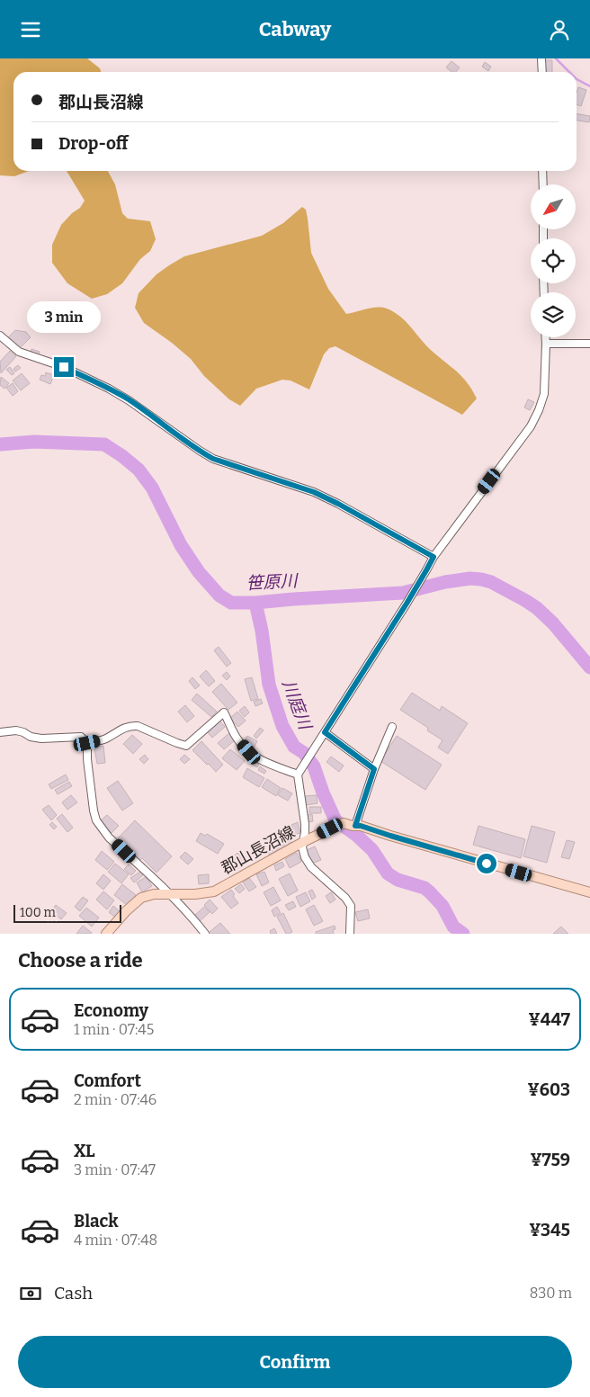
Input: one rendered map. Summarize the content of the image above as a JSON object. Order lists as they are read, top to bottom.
{
  "streets": {
    "main road": ["郡山長沼線"]
  },
  "water": ["笹原川", "川庭川"],
  "scale_bar": "100 m",
  "north": "bottom left",
  "page": {
    "header": "Cabway",
    "banner": ["郡山長沼線", "Drop-off"],
    "bubble": "3 min",
    "scale": "100 m",
    "heading": "Choose a ride",
    "list": [
      {
        "name": "Economy",
        "note": "1 min · 07:45",
        "value": "¥447"
      },
      {
        "name": "Comfort",
        "note": "2 min · 07:46",
        "value": "¥603"
      },
      {
        "name": "XL",
        "note": "3 min · 07:47",
        "value": "¥759"
      },
      {
        "name": "Black",
        "note": "4 min · 07:48",
        "value": "¥345"
      }
    ],
    "pay": ["Cash", "830 m"],
    "buttons": "Confirm"
  }
}
